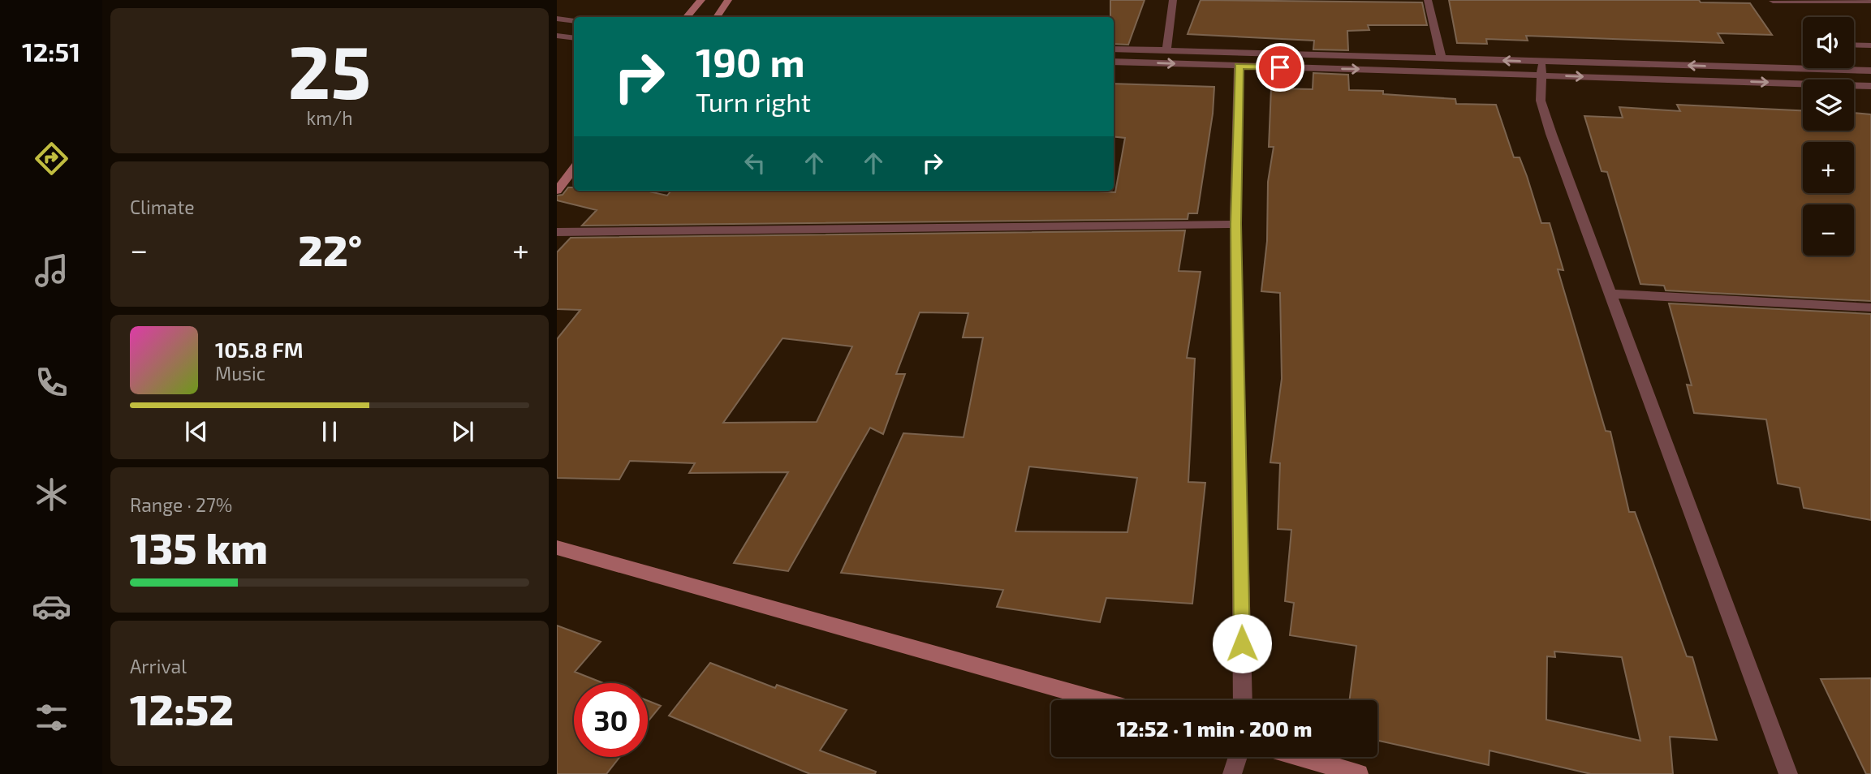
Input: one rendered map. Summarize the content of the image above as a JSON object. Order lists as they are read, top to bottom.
{
  "page": {
    "tabs": "12:51",
    "tile": [
      ["25", "km/h"],
      "Climate",
      ["Range · 27%", "135 km"],
      ["Arrival", "12:52"]
    ],
    "map_buttons": ["+", "−"],
    "turn": ["190 m", "Turn right"],
    "heat": ["−", "22°", "+"],
    "song": ["105.8 FM", "Music"],
    "limit": "30",
    "trip": "12:52 · 1 min · 200 m"
  }
}
